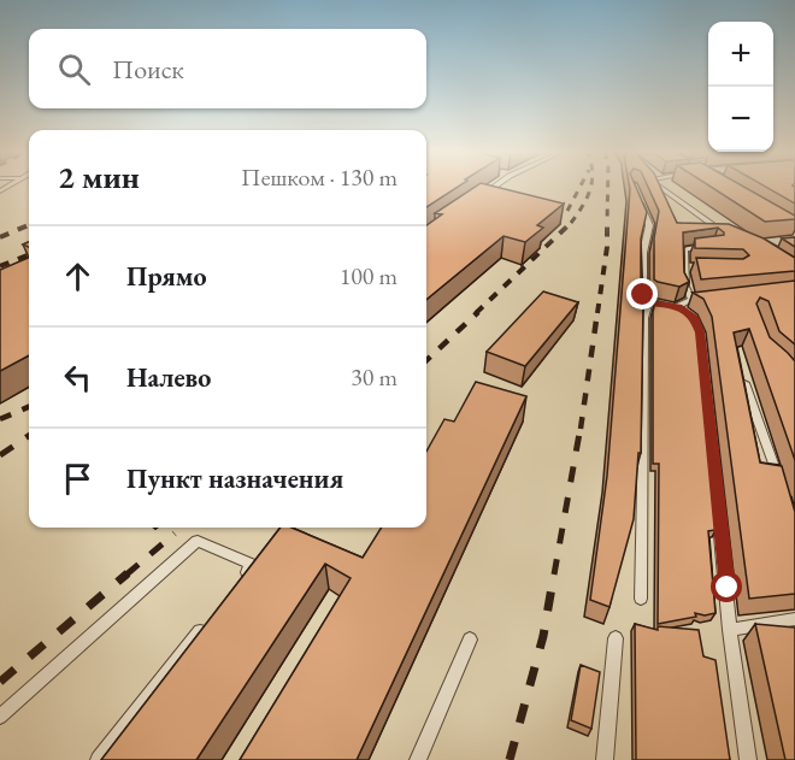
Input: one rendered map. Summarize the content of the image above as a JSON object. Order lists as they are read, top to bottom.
{
  "page": {
    "map_buttons": ["+", "−"],
    "search": "Поиск",
    "heading": ["2 мин", "Пешком · 130 m"],
    "list": [
      ["Прямо", "100 m"],
      ["Налево", "30 m"],
      "Пункт назначения"
    ]
  }
}
